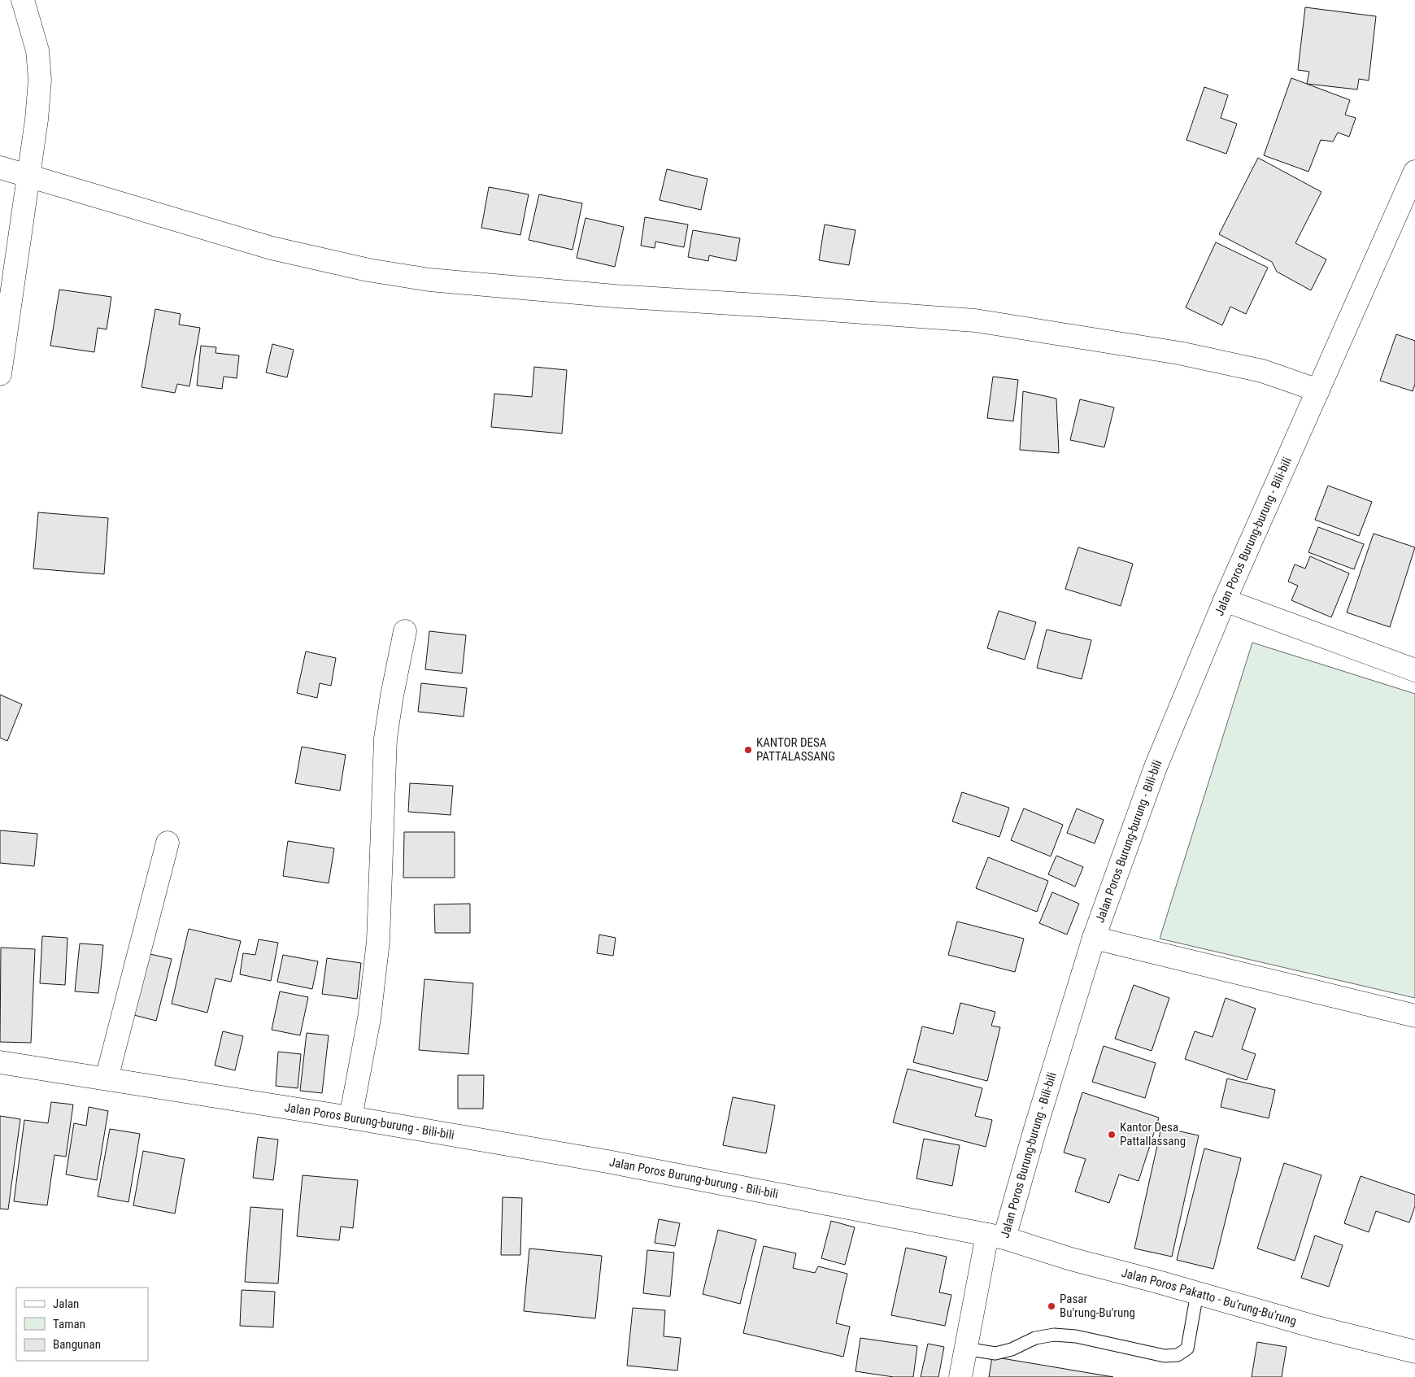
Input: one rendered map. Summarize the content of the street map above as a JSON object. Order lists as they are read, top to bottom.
{
  "streets": {
    "street": ["Jalan Poros Burung-burung - Bili-bili", "Jalan Poros Pakatto - Bu'rung-Bu'rung"]
  },
  "crossings": [
    ["Jalan Poros Burung-burung - Bili-bili", "Jalan Poros Pakatto - Bu'rung-Bu'rung"]
  ],
  "places": ["KANTOR DESA PATTALASSANG", "Kantor Desa Pattallassang", "Pasar Bu'rung-Bu'rung"],
  "legend": ["Jalan", "Taman", "Bangunan"]
}
